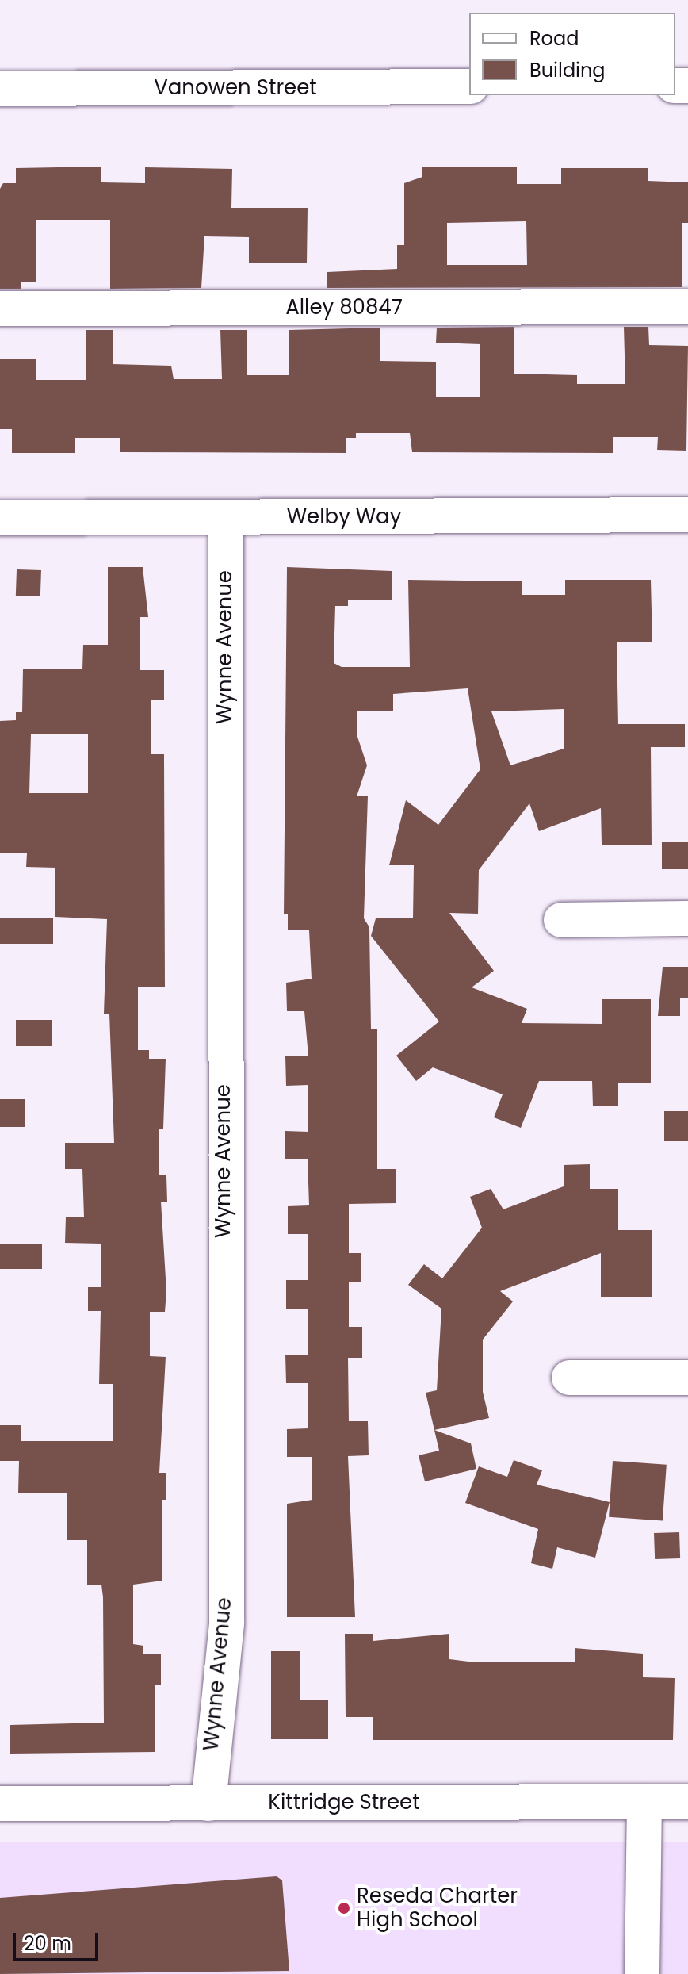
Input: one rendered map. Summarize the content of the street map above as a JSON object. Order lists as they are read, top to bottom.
{
  "streets": {
    "street": [
      "Vanowen Street",
      "Alley 80847",
      "Welby Way",
      "Wynne Avenue",
      "Kittridge Street"
    ]
  },
  "crossings": [
    ["Welby Way", "Wynne Avenue"],
    ["Wynne Avenue", "Kittridge Street"]
  ],
  "places": ["Reseda Charter High School"],
  "legend": ["Road", "Building"],
  "scale_bar": "20 m"
}
